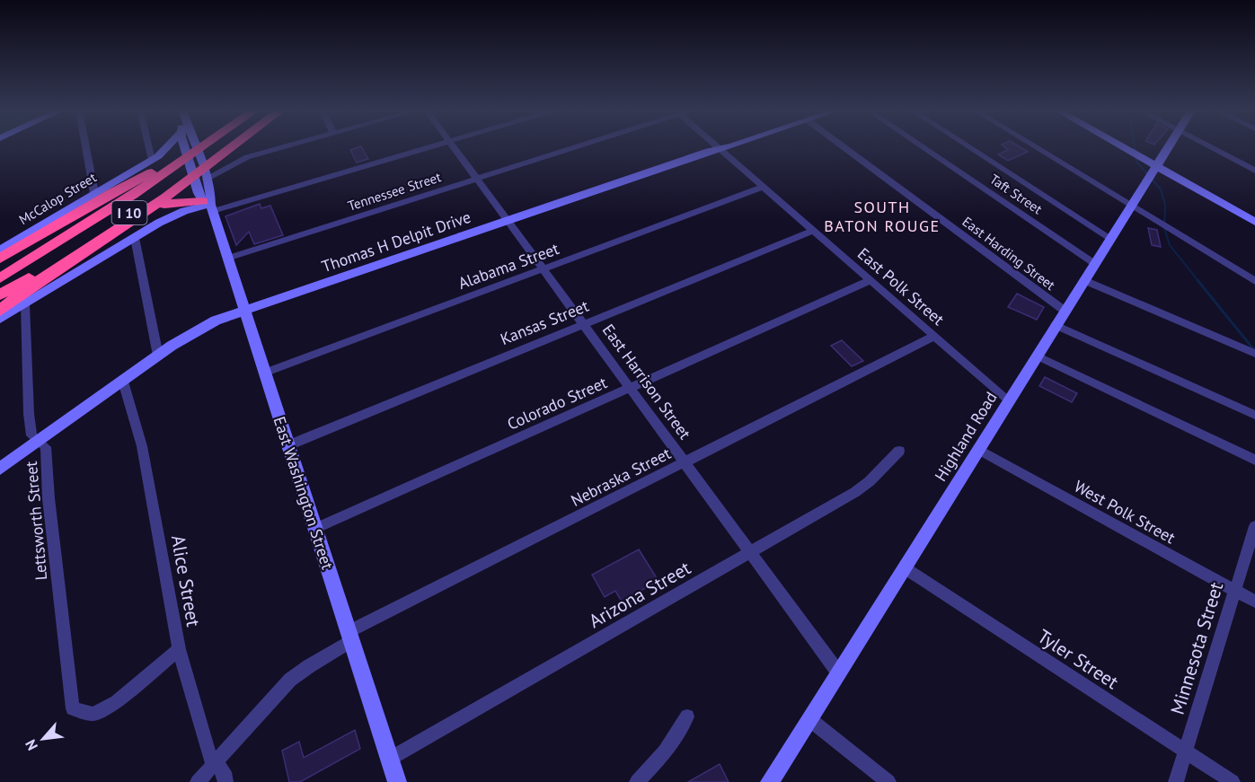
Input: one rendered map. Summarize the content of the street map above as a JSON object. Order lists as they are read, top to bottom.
{
  "streets": {
    "highway": ["I 10"],
    "street": [
      "Tennessee Street",
      "Taft Street",
      "McCalop Street",
      "Thomas H Delpit Drive",
      "East Harding Street",
      "Alabama Street",
      "East Polk Street",
      "Kansas Street",
      "East Harrison Street",
      "Colorado Street",
      "Highland Road",
      "Nebraska Street",
      "East Washington Street",
      "West Polk Street",
      "Lettsworth Street",
      "Alice Street",
      "Arizona Street",
      "Minnesota Street",
      "Tyler Street"
    ]
  },
  "crossings": [
    ["Tennessee Street", "East Harrison Street"],
    ["Tennessee Street", "East Washington Street"],
    ["Taft Street", "Highland Road"],
    ["Thomas H Delpit Drive", "East Polk Street"],
    ["Thomas H Delpit Drive", "East Harrison Street"],
    ["Thomas H Delpit Drive", "East Washington Street"],
    ["Thomas H Delpit Drive", "Lettsworth Street"],
    ["Thomas H Delpit Drive", "Alice Street"],
    ["East Harding Street", "Highland Road"],
    ["Alabama Street", "East Polk Street"],
    ["Alabama Street", "East Harrison Street"],
    ["Alabama Street", "East Washington Street"],
    ["East Polk Street", "Kansas Street"],
    ["East Polk Street", "Colorado Street"],
    ["East Polk Street", "Highland Road"],
    ["East Polk Street", "Nebraska Street"],
    ["Kansas Street", "East Harrison Street"],
    ["Kansas Street", "East Washington Street"],
    ["East Harrison Street", "Colorado Street"],
    ["East Harrison Street", "Highland Road"],
    ["East Harrison Street", "Nebraska Street"],
    ["East Harrison Street", "Arizona Street"],
    ["Colorado Street", "East Washington Street"],
    ["Highland Road", "West Polk Street"],
    ["Highland Road", "Tyler Street"],
    ["Nebraska Street", "East Washington Street"],
    ["Nebraska Street", "Alice Street"],
    ["East Washington Street", "Arizona Street"],
    ["West Polk Street", "Minnesota Street"],
    ["Lettsworth Street", "Alice Street"],
    ["Minnesota Street", "Tyler Street"]
  ],
  "districts": ["SOUTH BATON ROUGE"],
  "north": "bottom left"
}
